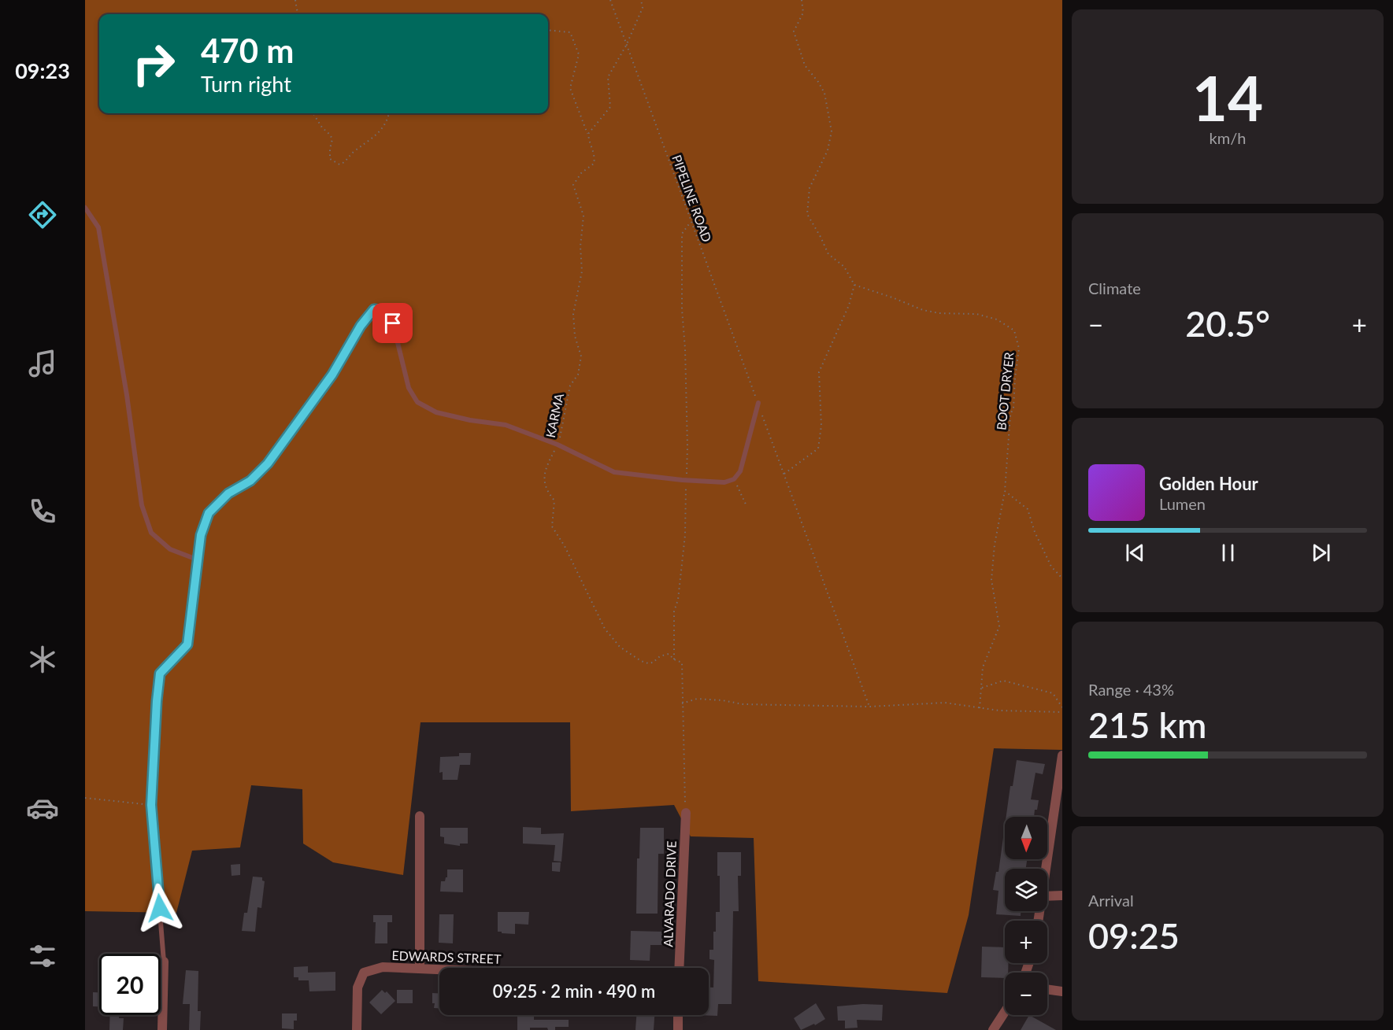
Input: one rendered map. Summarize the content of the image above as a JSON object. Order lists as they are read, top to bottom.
{
  "streets": {
    "street": ["ALVARADO DRIVE", "EDWARDS STREET"],
    "path": ["PIPELINE ROAD", "BOOT DRYER", "KARMA"]
  },
  "north": "bottom",
  "page": {
    "tabs": "09:23",
    "tile": [
      ["14", "km/h"],
      "Climate",
      ["Range · 43%", "215 km"],
      ["Arrival", "09:25"]
    ],
    "turn": ["470 m", "Turn right"],
    "heat": ["−", "20.5°", "+"],
    "song": ["Golden Hour", "Lumen"],
    "map_buttons": ["+", "−"],
    "limit": "20",
    "trip": "09:25 · 2 min · 490 m"
  }
}
